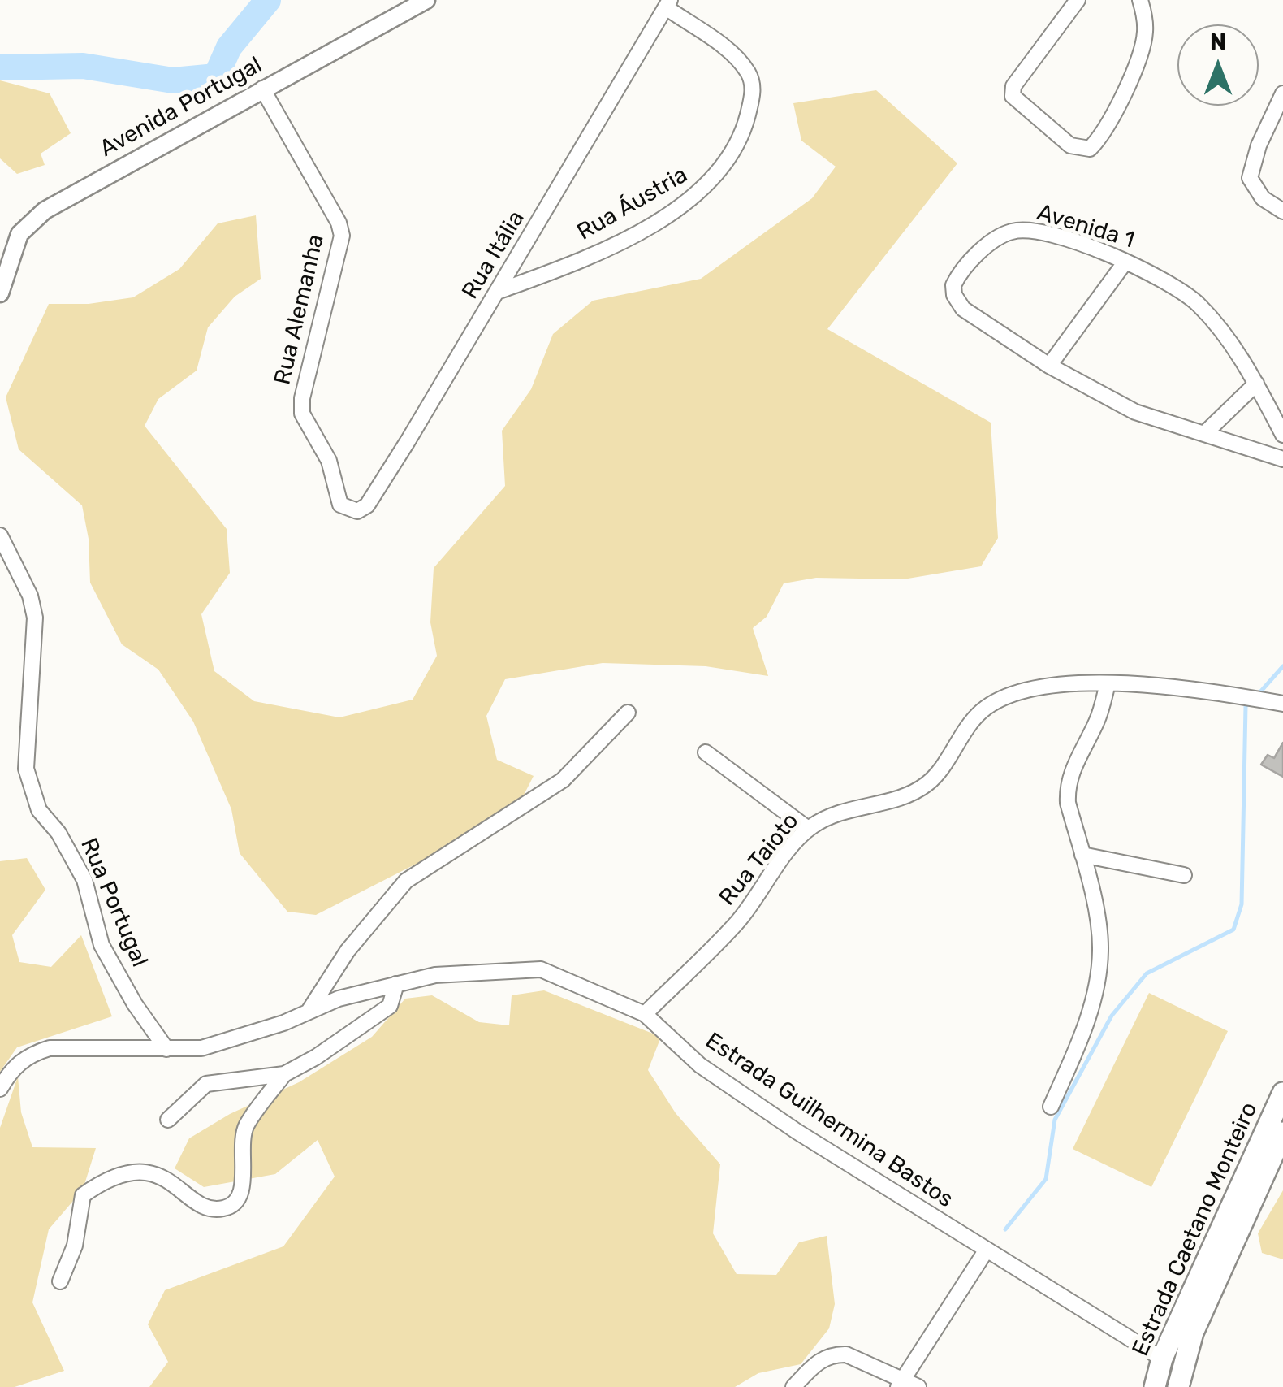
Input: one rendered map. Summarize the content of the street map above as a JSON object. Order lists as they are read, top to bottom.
{
  "streets": {
    "main road": ["Estrada Caetano Monteiro"],
    "street": [
      "Avenida Portugal",
      "Rua Áustria",
      "Avenida 1",
      "Rua Itália",
      "Rua Alemanha",
      "Rua Taioto",
      "Rua Portugal",
      "Estrada Guilhermina Bastos"
    ]
  },
  "crossings": [
    ["Avenida Portugal", "Rua Alemanha"],
    ["Rua Áustria", "Rua Itália"],
    ["Rua Itália", "Rua Alemanha"],
    ["Rua Taioto", "Estrada Guilhermina Bastos"],
    ["Rua Portugal", "Estrada Guilhermina Bastos"],
    ["Estrada Guilhermina Bastos", "Estrada Caetano Monteiro"]
  ],
  "north": "top"
}
